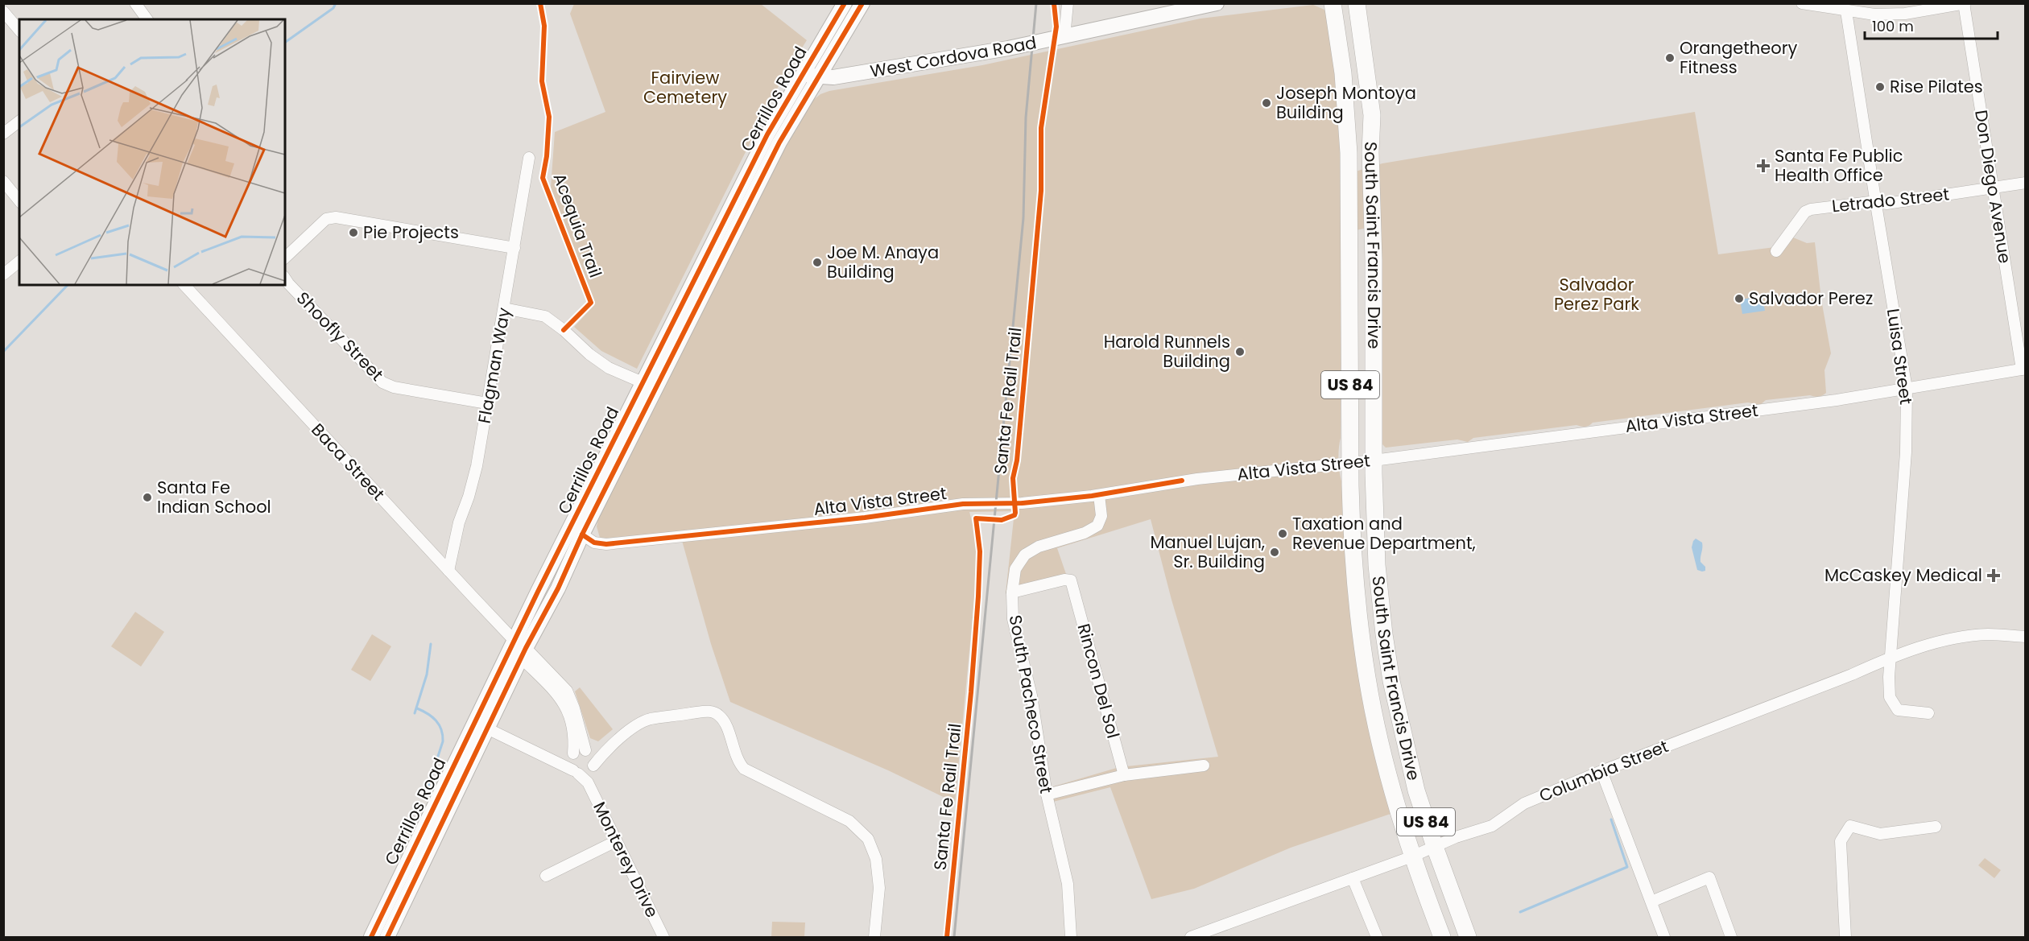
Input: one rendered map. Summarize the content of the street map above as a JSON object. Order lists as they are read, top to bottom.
{
  "streets": {
    "highway": ["South Saint Francis Drive", "US 84"],
    "main road": ["West Cordova Road", "Cerrillos Road"],
    "street": [
      "Don Diego Avenue",
      "Letrado Street",
      "Shoofly Street",
      "Luisa Street",
      "Flagman Way",
      "Alta Vista Street",
      "Baca Street",
      "Rincon Del Sol",
      "South Pacheco Street",
      "Columbia Street",
      "Monterey Drive"
    ],
    "cycle path": ["Acequia Trail", "Santa Fe Rail Trail"]
  },
  "crossings": [
    ["West Cordova Road", "Cerrillos Road"],
    ["Cerrillos Road", "Alta Vista Street"],
    ["Cerrillos Road", "Baca Street"],
    ["Cerrillos Road", "Monterey Drive"],
    ["Don Diego Avenue", "Letrado Street"],
    ["Don Diego Avenue", "Alta Vista Street"],
    ["Letrado Street", "Luisa Street"],
    ["South Saint Francis Drive", "Alta Vista Street"],
    ["South Saint Francis Drive", "Columbia Street"],
    ["Shoofly Street", "Flagman Way"],
    ["Luisa Street", "Alta Vista Street"],
    ["Luisa Street", "Columbia Street"],
    ["Flagman Way", "Baca Street"],
    ["Alta Vista Street", "South Pacheco Street"],
    ["Rincon Del Sol", "South Pacheco Street"]
  ],
  "parks": ["Fairview Cemetery", "Salvador Perez Park"],
  "places": {
    "other": [
      "Orangetheory Fitness",
      "Rise Pilates",
      "Joseph Montoya Building",
      "Pie Projects",
      "Joe M. Anaya Building",
      "Salvador Perez",
      "Harold Runnels Building",
      "Santa Fe Indian School",
      "Taxation and Revenue Department,",
      "Manuel Lujan, Sr. Building"
    ],
    "health": ["Santa Fe Public Health Office", "McCaskey Medical"]
  },
  "scale_bar": "100 m"
}
